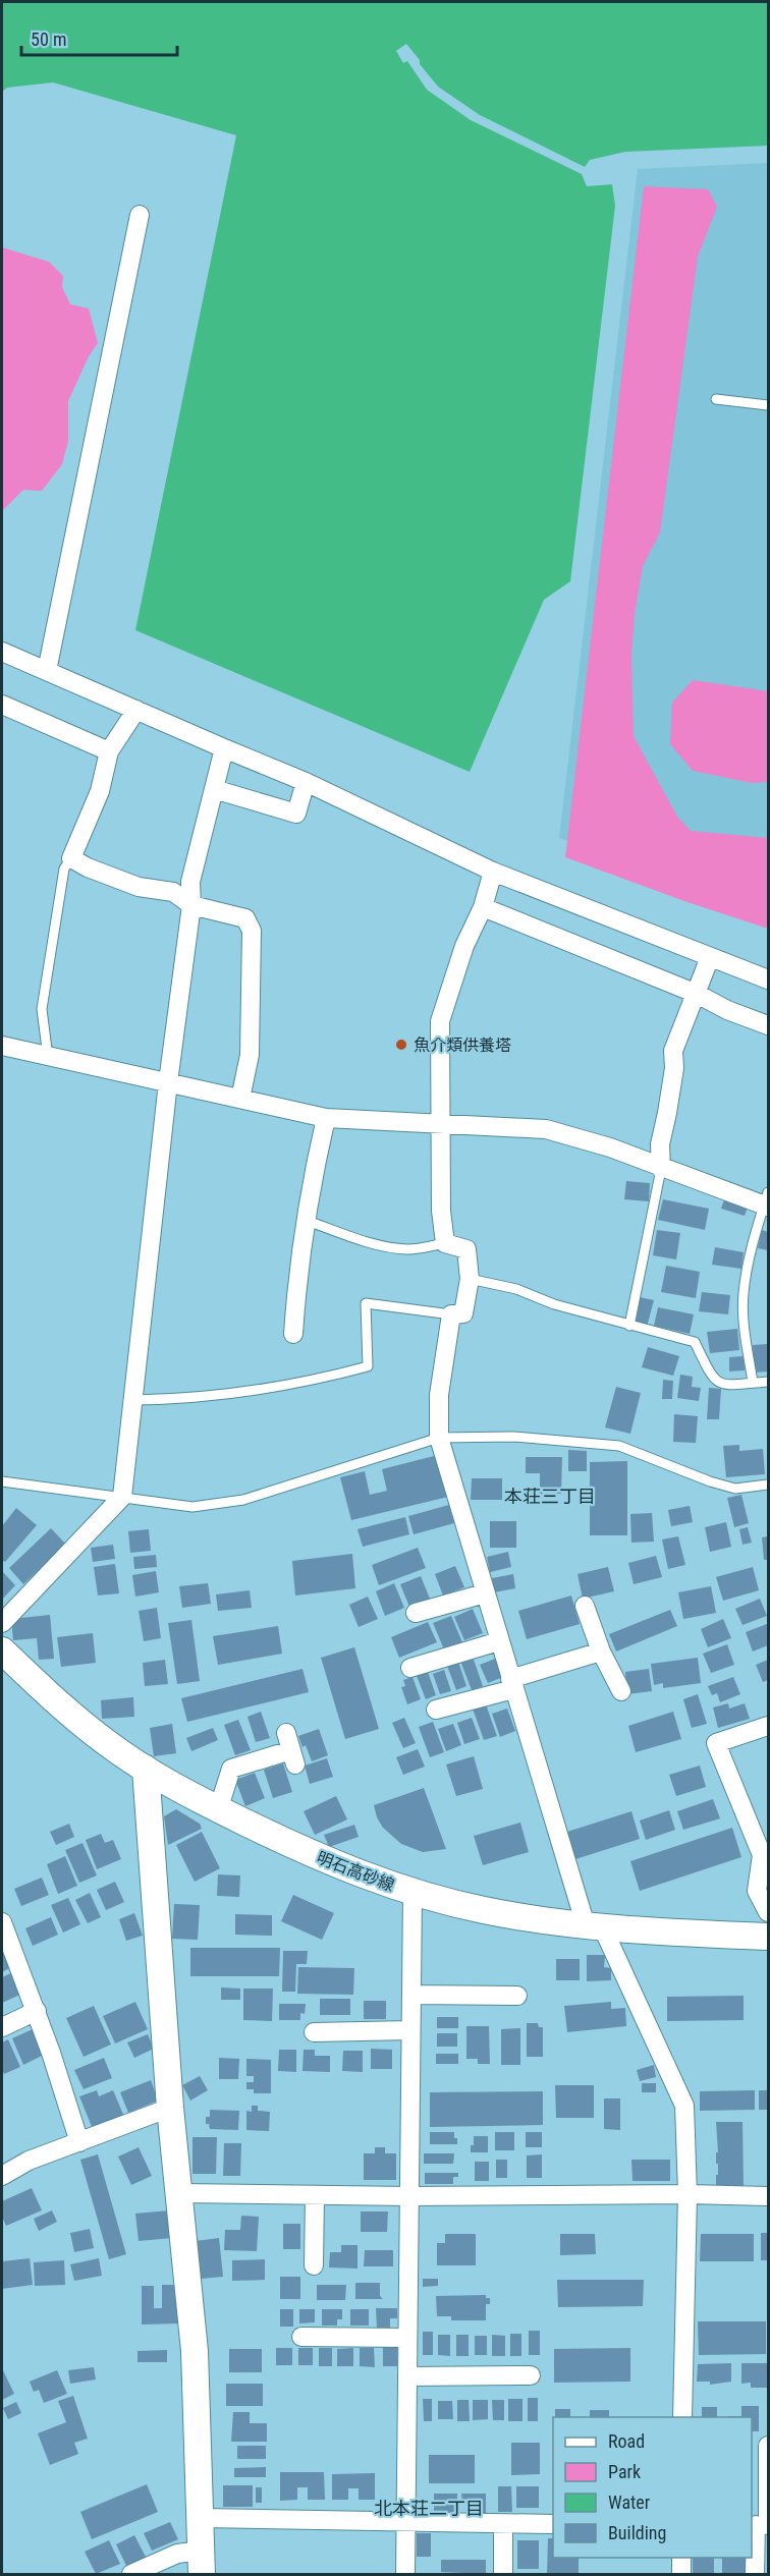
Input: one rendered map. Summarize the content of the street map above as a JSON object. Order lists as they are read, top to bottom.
{
  "streets": {
    "main road": ["明石高砂線"]
  },
  "districts": ["本荘三丁目", "北本荘二丁目"],
  "places": ["魚介類供養塔"],
  "legend": [
    "Road",
    "Park",
    "Water",
    "Building"
  ],
  "scale_bar": "50 m"
}
